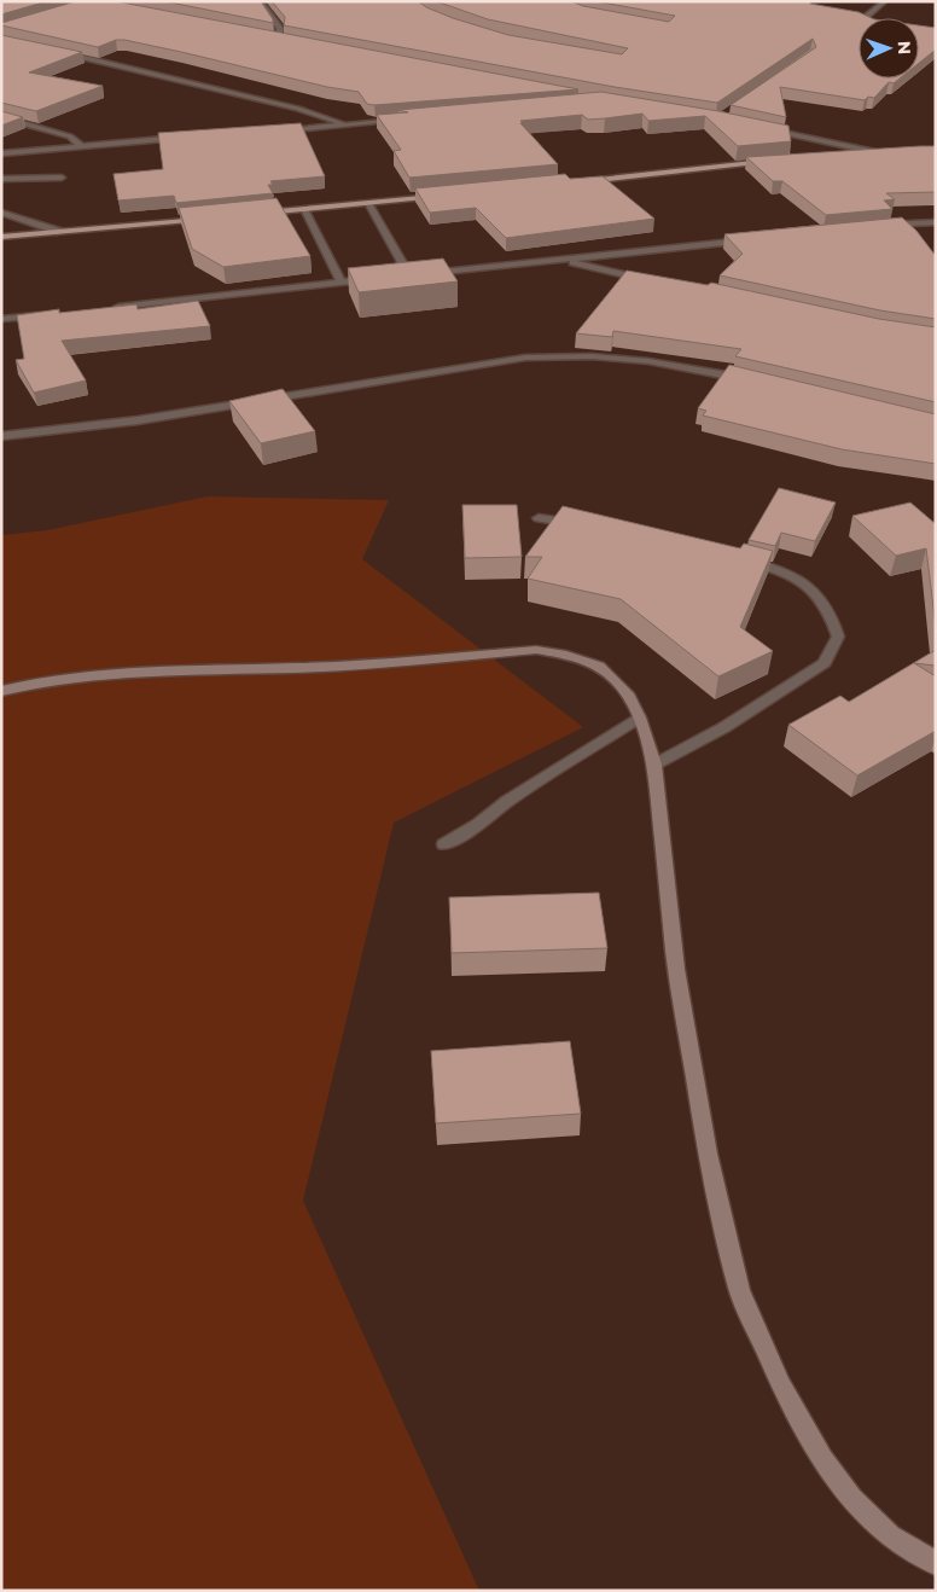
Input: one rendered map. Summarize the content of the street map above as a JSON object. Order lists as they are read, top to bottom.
{
  "north": "right"
}
